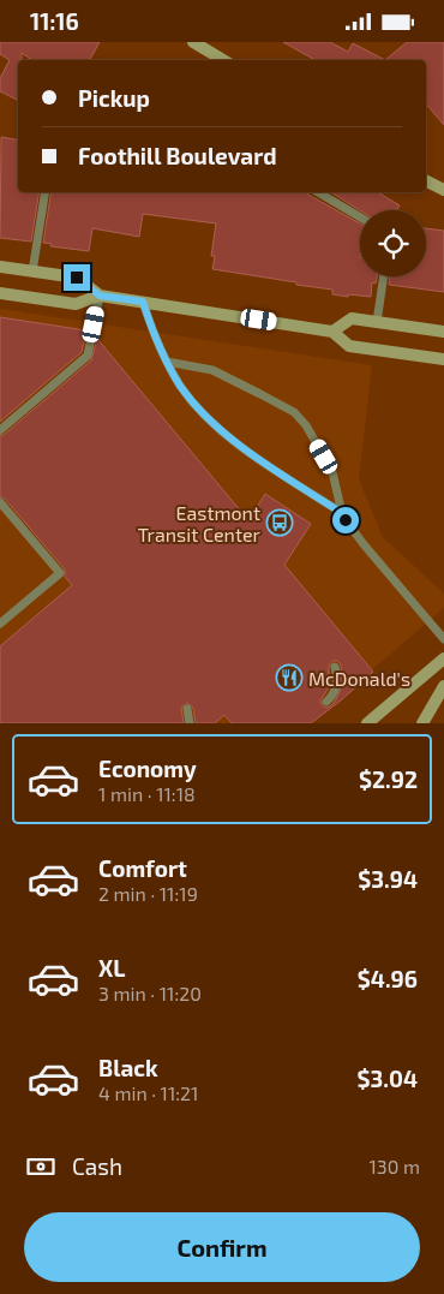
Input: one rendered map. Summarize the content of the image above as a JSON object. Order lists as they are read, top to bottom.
{
  "places": {
    "bus stop": ["Eastmont Transit Center"],
    "restaurant": ["McDonald's"]
  },
  "page": {
    "status": "11:16",
    "banner": ["Pickup", "Foothill Boulevard"],
    "list": [
      {
        "name": "Economy",
        "note": "1 min · 11:18",
        "value": "$2.92"
      },
      {
        "name": "Comfort",
        "note": "2 min · 11:19",
        "value": "$3.94"
      },
      {
        "name": "XL",
        "note": "3 min · 11:20",
        "value": "$4.96"
      },
      {
        "name": "Black",
        "note": "4 min · 11:21",
        "value": "$3.04"
      }
    ],
    "pay": ["Cash", "130 m"],
    "buttons": "Confirm"
  }
}
